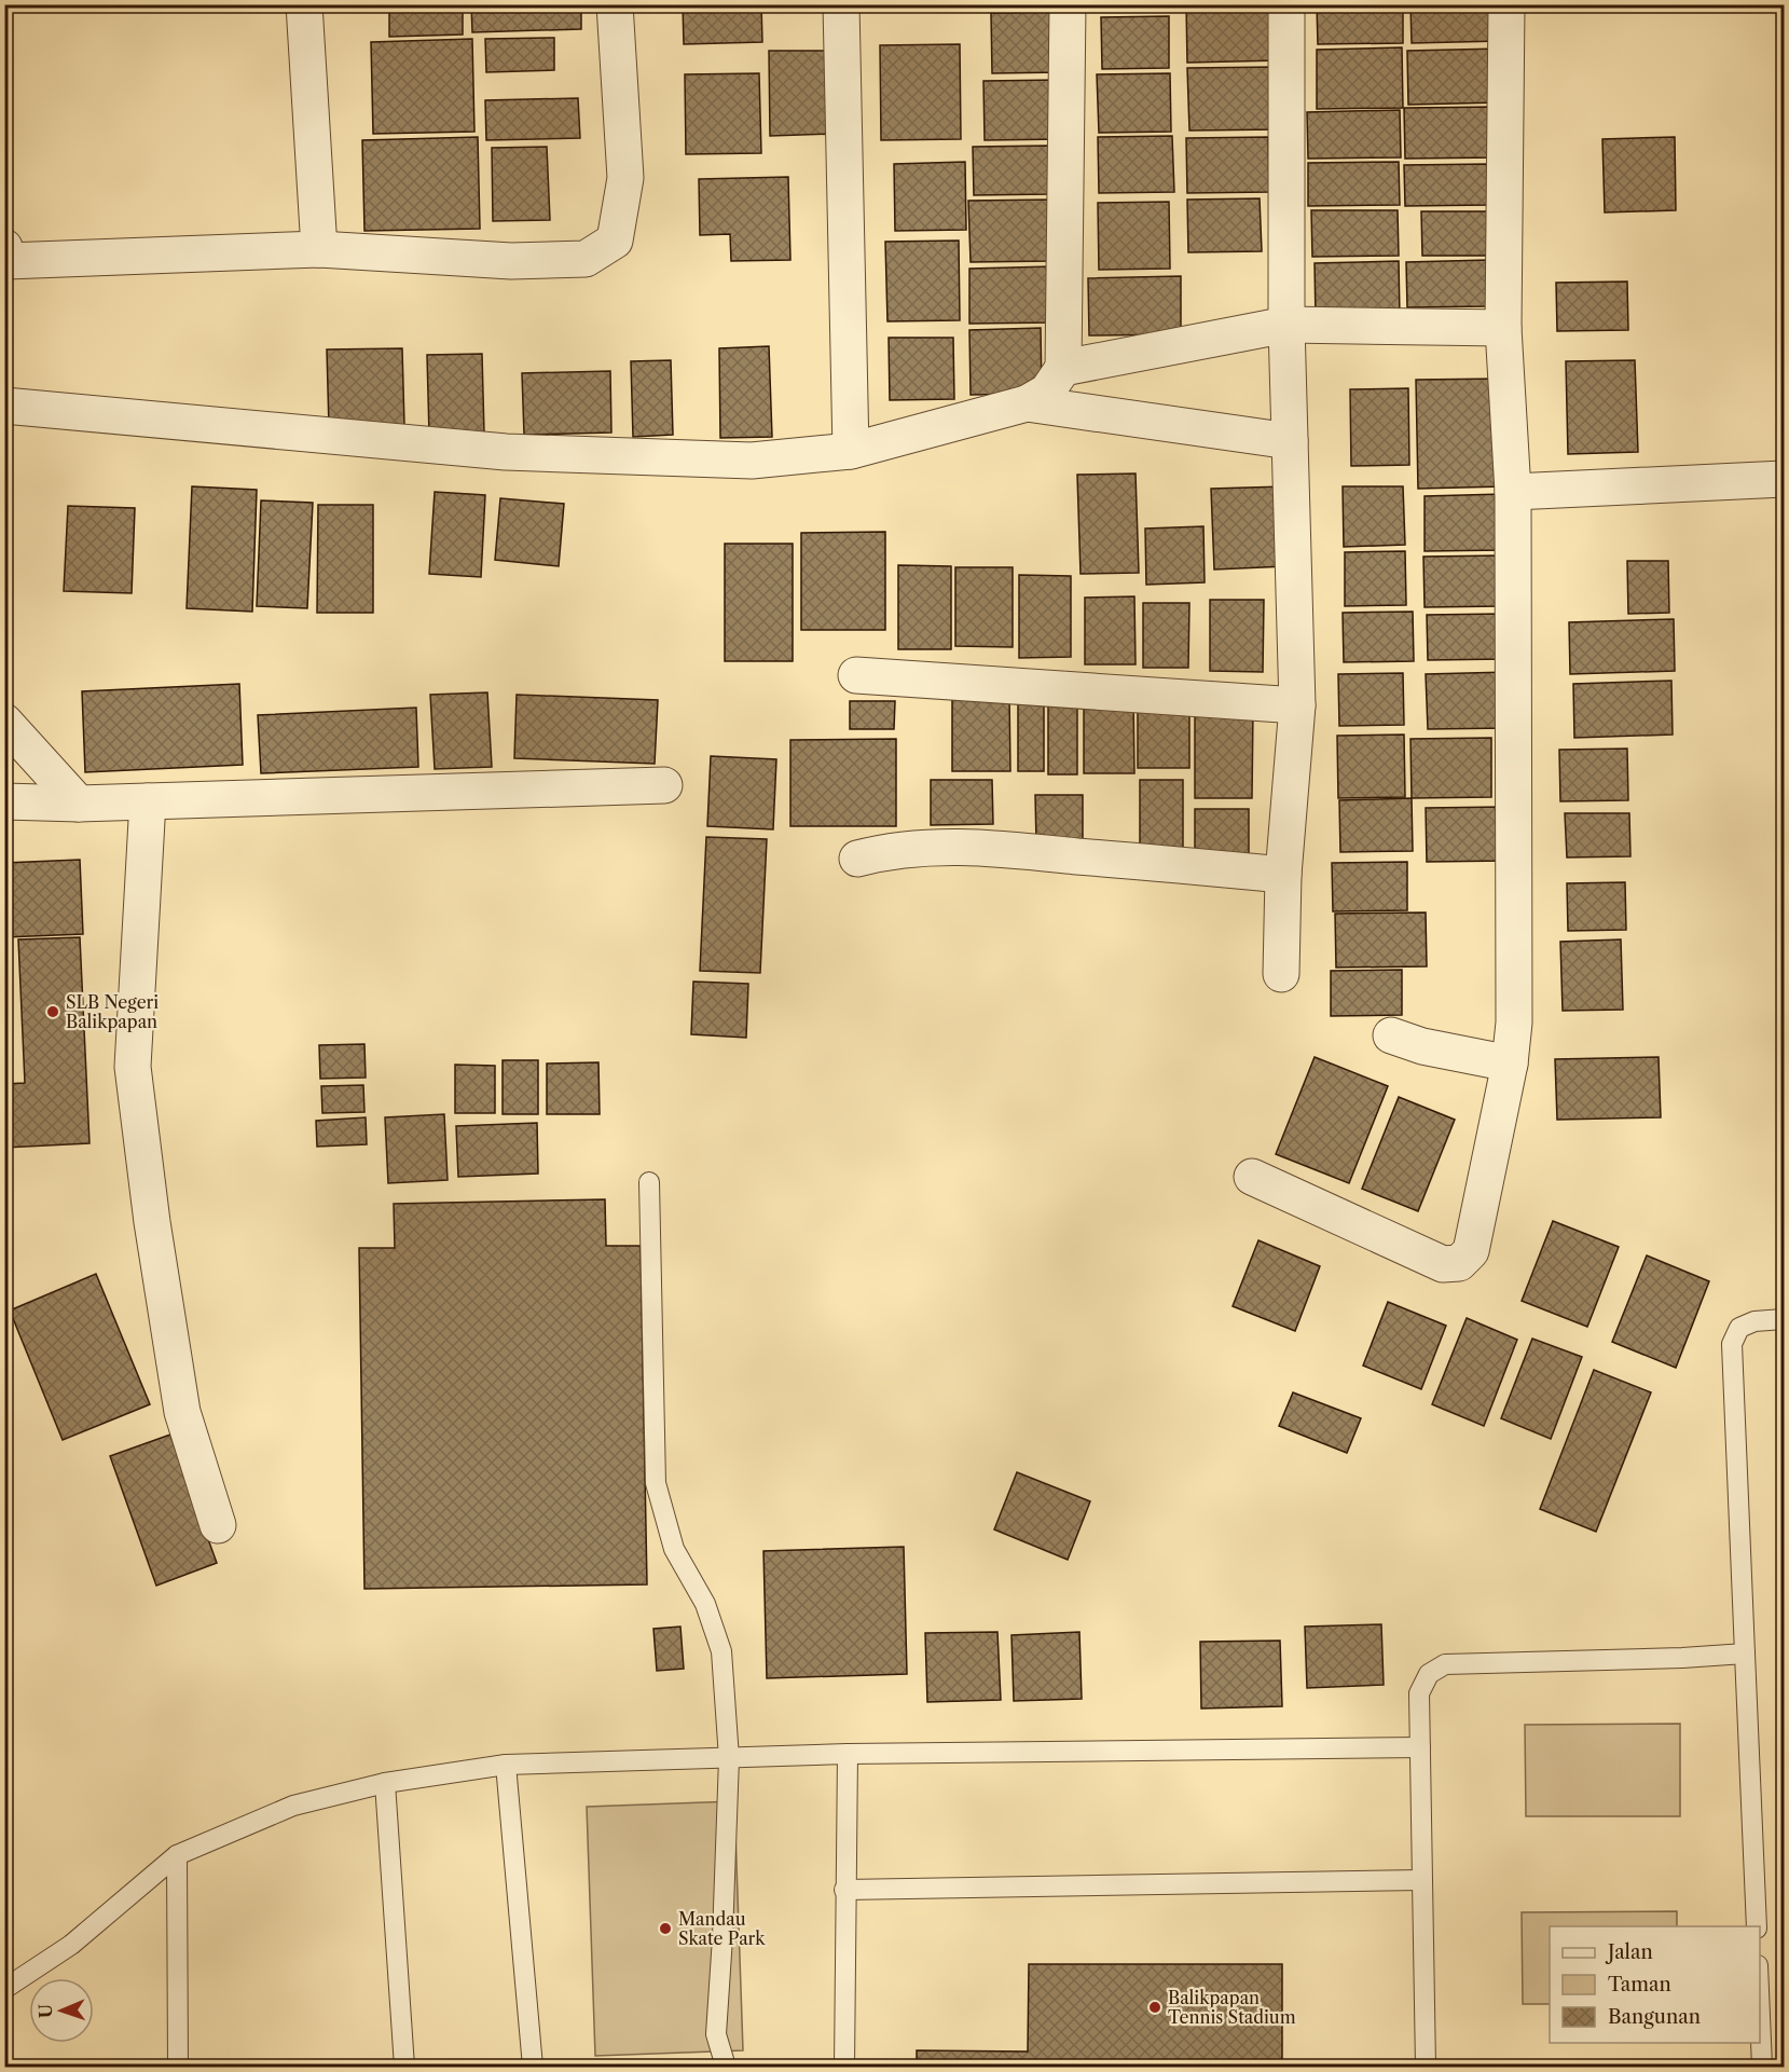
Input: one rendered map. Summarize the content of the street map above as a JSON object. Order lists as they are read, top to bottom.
{
  "places": ["SLB Negeri Balikpapan", "Mandau Skate Park", "Balikpapan Tennis Stadium"],
  "legend": ["Jalan", "Taman", "Bangunan"],
  "north": "left"
}
